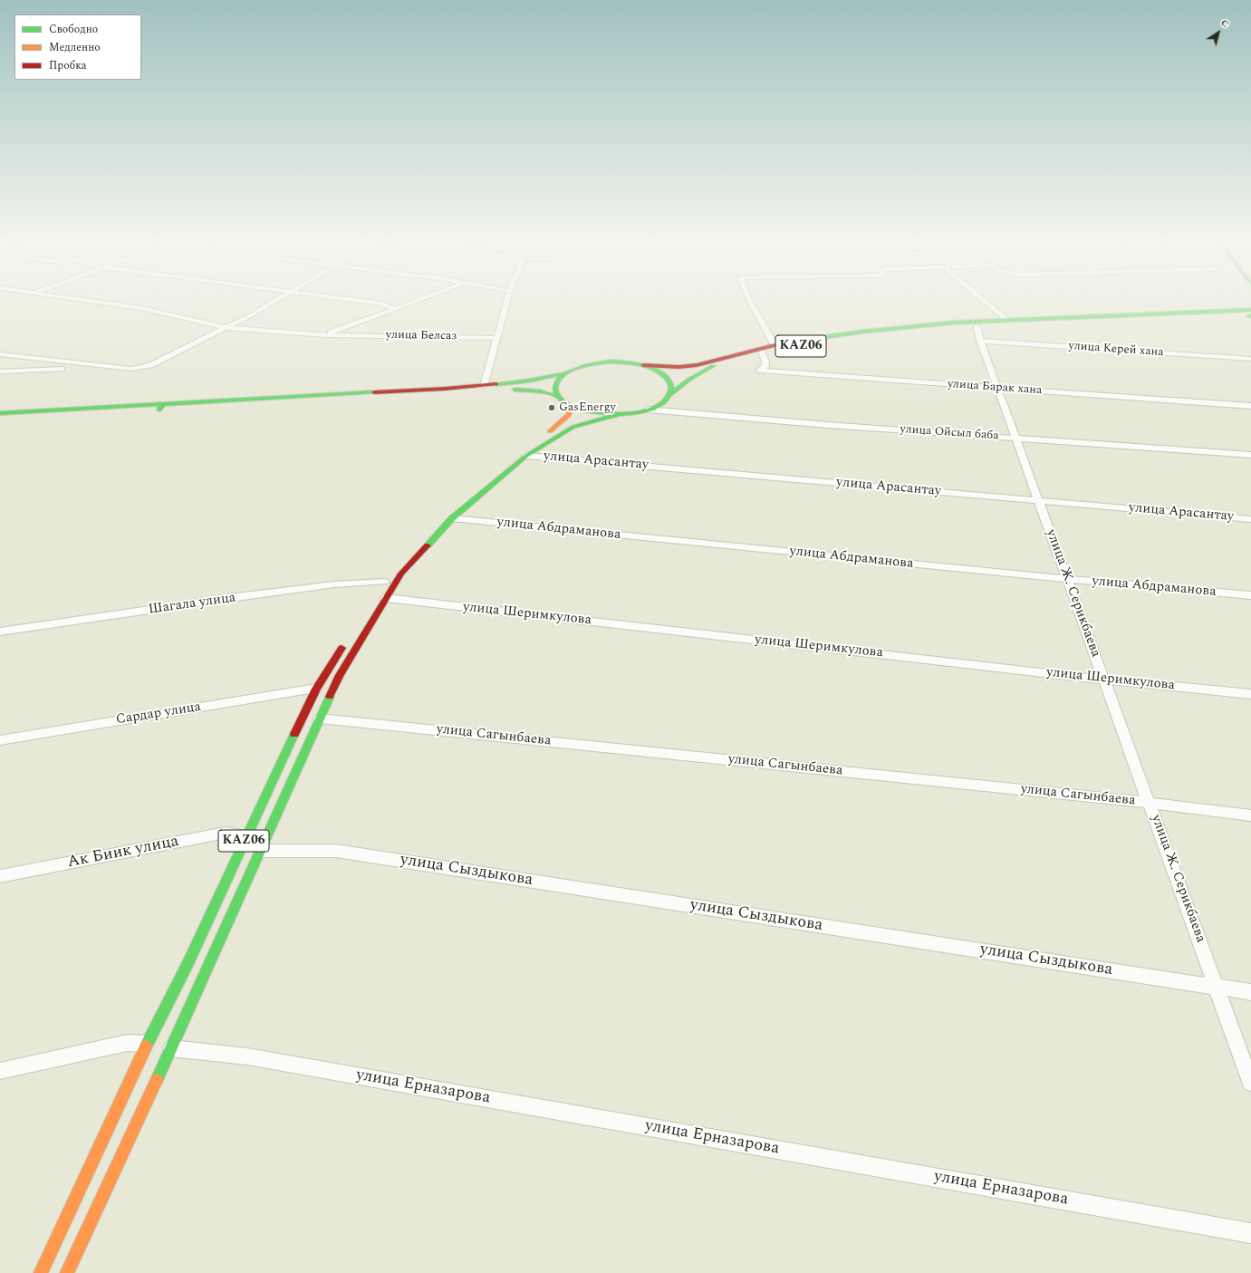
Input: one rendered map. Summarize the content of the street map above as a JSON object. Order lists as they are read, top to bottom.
{
  "streets": {
    "main road": ["KАZ06"],
    "street": [
      "улица Белсаз",
      "улица Керей хана",
      "улица Барак хана",
      "улица Ойсыл баба",
      "улица Арасантау",
      "улица Абдраманова",
      "улица Ж. Серикбаева",
      "Шагала улица",
      "улица Шеримкулова",
      "Сардар улица",
      "улица Сагынбаева",
      "Ак Биик улица",
      "улица Сыздыкова",
      "улица Ерназарова"
    ]
  },
  "crossings": [
    ["KАZ06", "улица Барак хана"],
    ["KАZ06", "улица Ойсыл баба"],
    ["KАZ06", "улица Арасантау"],
    ["KАZ06", "улица Абдраманова"],
    ["KАZ06", "улица Ж. Серикбаева"],
    ["KАZ06", "Шагала улица"],
    ["KАZ06", "улица Шеримкулова"],
    ["KАZ06", "Сардар улица"],
    ["KАZ06", "улица Сагынбаева"],
    ["KАZ06", "Ак Биик улица"],
    ["KАZ06", "улица Сыздыкова"],
    ["KАZ06", "улица Ерназарова"],
    ["улица Керей хана", "улица Ж. Серикбаева"],
    ["улица Барак хана", "улица Ж. Серикбаева"],
    ["улица Ойсыл баба", "улица Ж. Серикбаева"],
    ["улица Арасантау", "улица Ж. Серикбаева"],
    ["улица Абдраманова", "улица Ж. Серикбаева"],
    ["улица Ж. Серикбаева", "улица Шеримкулова"],
    ["улица Ж. Серикбаева", "улица Сагынбаева"],
    ["улица Ж. Серикбаева", "улица Сыздыкова"]
  ],
  "places": ["GasEnergy"],
  "legend": ["Свободно", "Медленно", "Пробка"],
  "north": "top right"
}
